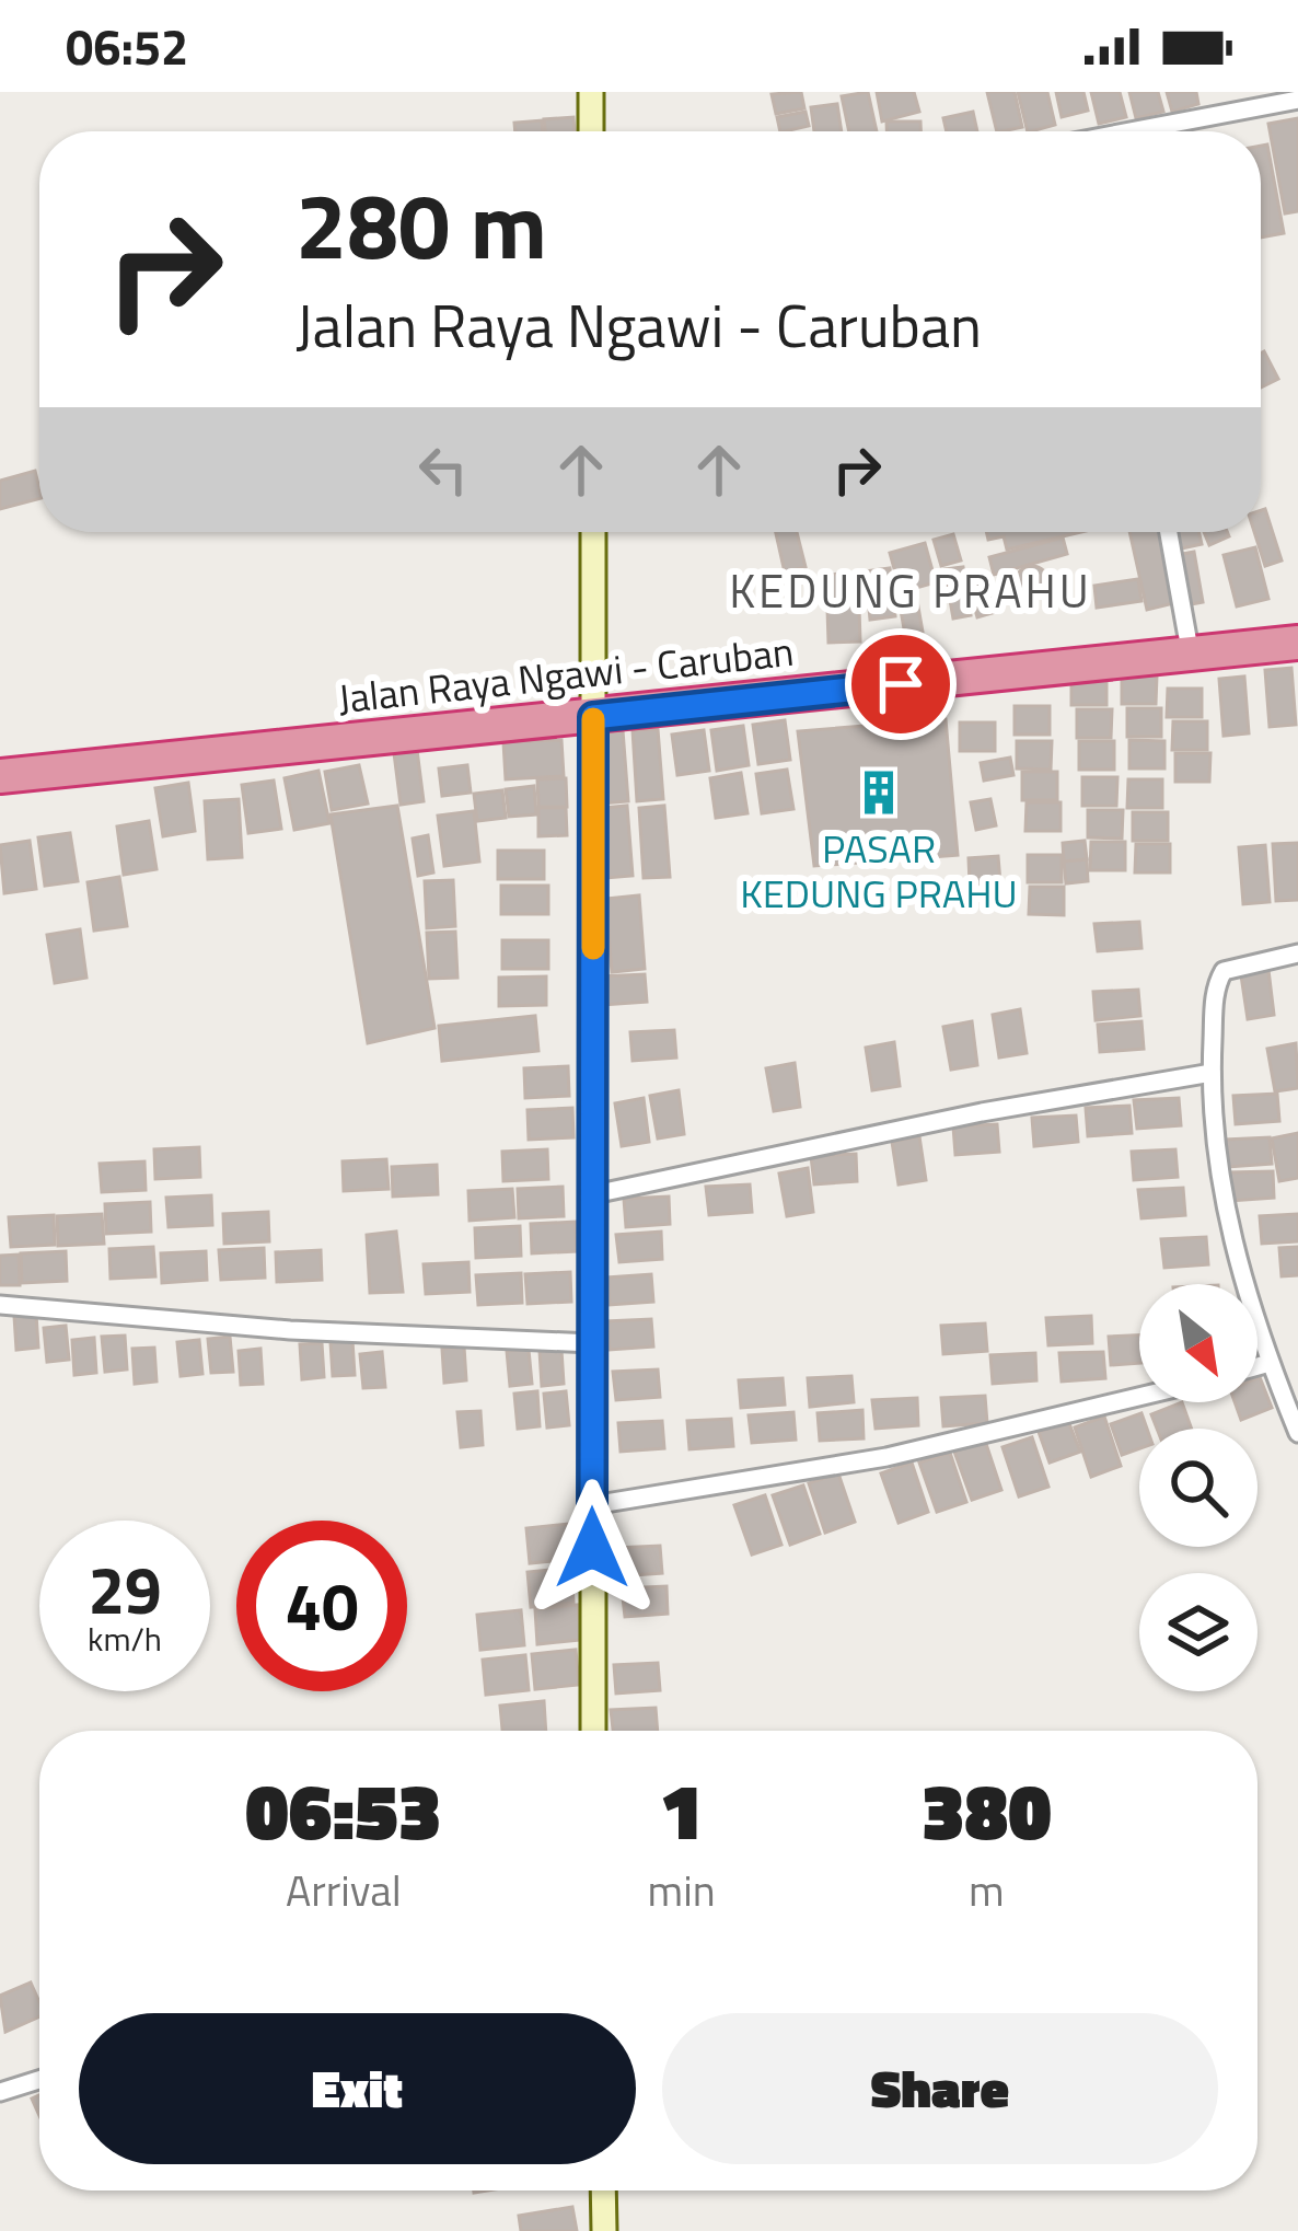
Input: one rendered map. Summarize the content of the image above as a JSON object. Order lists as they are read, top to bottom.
{
  "streets": {
    "highway": ["Jalan Raya Ngawi - Caruban"]
  },
  "districts": ["KEDUNG PRAHU"],
  "places": {
    "building": ["PASAR KEDUNG PRAHU"]
  },
  "north": "bottom right",
  "page": {
    "status": "06:52",
    "turn": ["280 m", "Jalan Raya Ngawi - Caruban"],
    "speed": "29 km/h",
    "limit": "40",
    "eta": [
      "06:53",
      "Arrival",
      "1",
      "min",
      "380",
      "m"
    ],
    "buttons": ["Exit", "Share"]
  }
}
